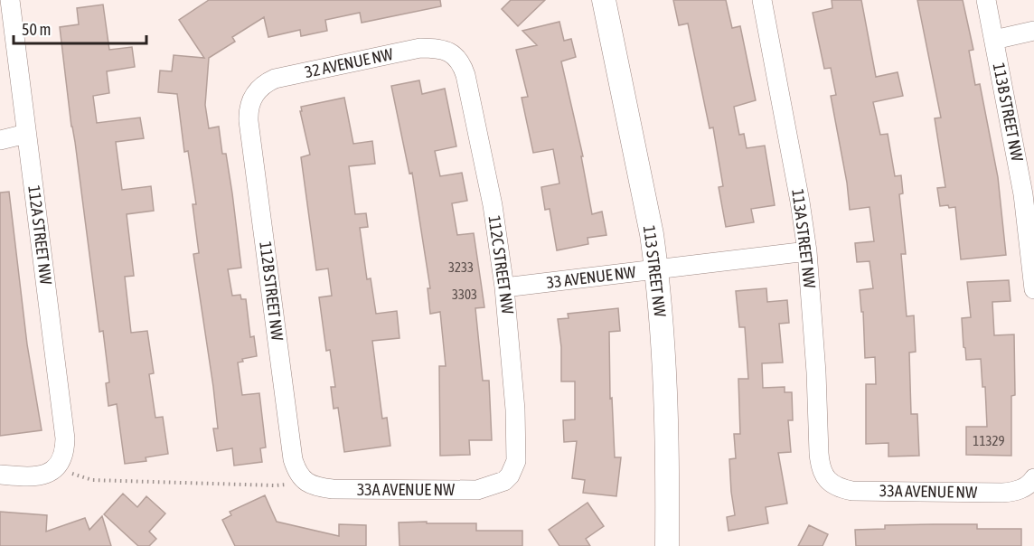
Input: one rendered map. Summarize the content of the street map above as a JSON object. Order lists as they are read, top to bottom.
{
  "streets": {
    "street": [
      "32 AVENUE NW",
      "113B STREET NW",
      "112A STREET NW",
      "113A STREET NW",
      "112C STREET NW",
      "113 STREET NW",
      "33 AVENUE NW",
      "112B STREET NW",
      "33A AVENUE NW"
    ]
  },
  "crossings": [
    ["32 AVENUE NW", "112C STREET NW"],
    ["32 AVENUE NW", "112B STREET NW"],
    ["113A STREET NW", "33 AVENUE NW"],
    ["113A STREET NW", "33A AVENUE NW"],
    ["112C STREET NW", "33 AVENUE NW"],
    ["112C STREET NW", "33A AVENUE NW"],
    ["113 STREET NW", "33 AVENUE NW"],
    ["112B STREET NW", "33A AVENUE NW"]
  ],
  "house_numbers": ["3233", "3303", "11329"],
  "scale_bar": "50 m"
}
